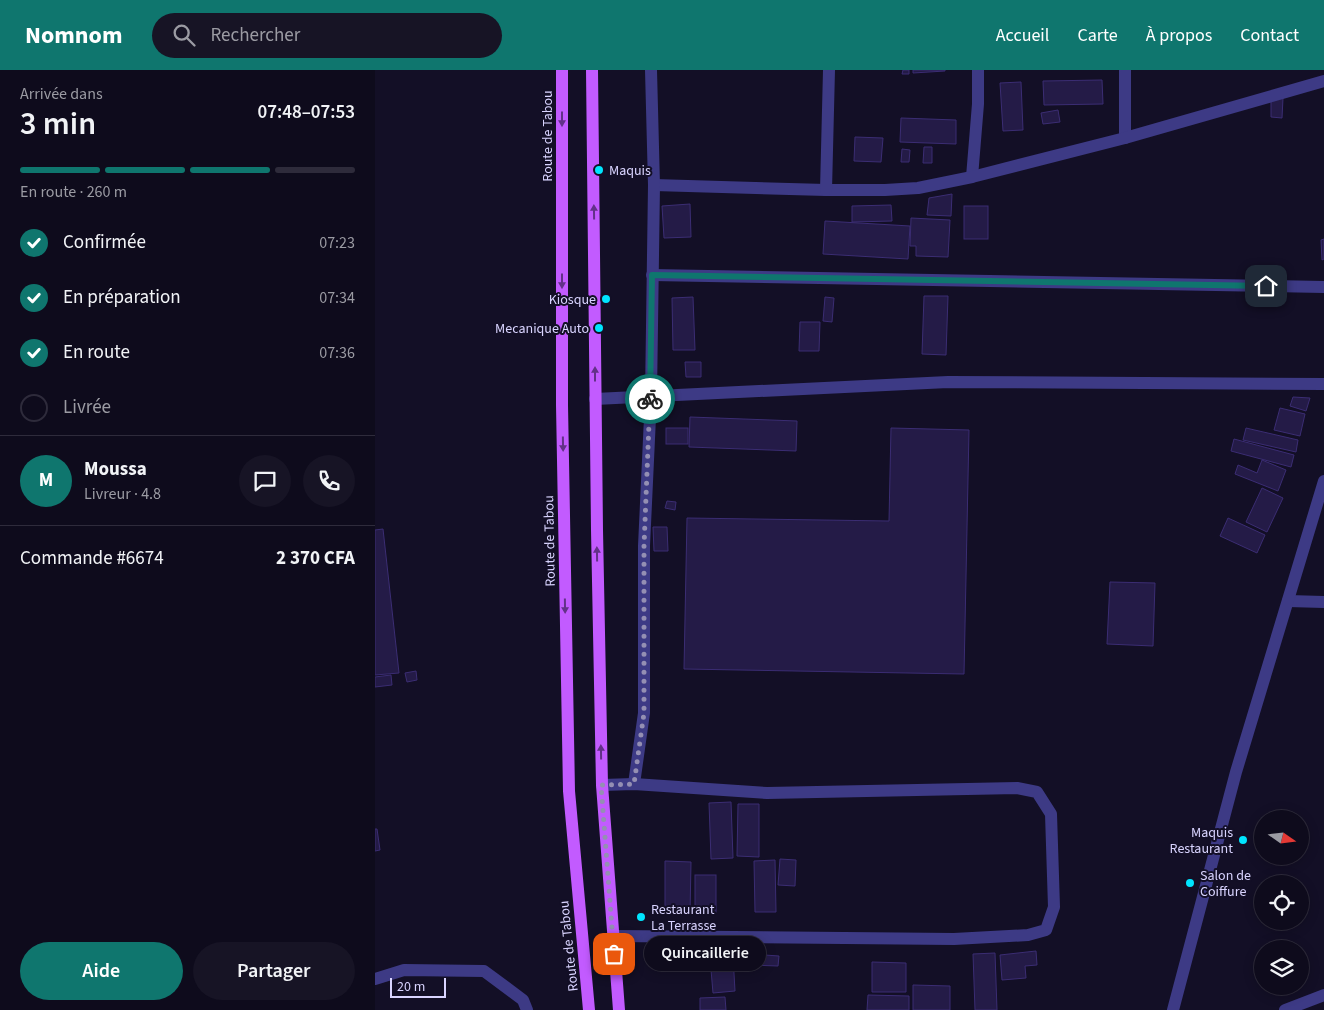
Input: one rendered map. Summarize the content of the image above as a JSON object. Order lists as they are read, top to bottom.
{
  "streets": {
    "main road": ["Route de Tabou"]
  },
  "places": [
    "Maquis",
    "Kiosque",
    "Mecanique Auto",
    "Maquis Restaurant",
    "Salon de Coiffure",
    "Restaurant La Terrasse",
    "Quincaillerie"
  ],
  "scale_bar": "20 m",
  "north": "right",
  "page": {
    "header": "Nomnom",
    "search": "Rechercher",
    "nav": [
      "Accueil",
      "Carte",
      "À propos",
      "Contact"
    ],
    "heading": ["3 min", "Arrivée dans", "07:48–07:53"],
    "panel": [
      "Moussa",
      "Livreur · 4.8",
      "Commande #6674",
      "2 370 CFA"
    ],
    "bar": "En route · 260 m",
    "list": [
      ["Confirmée", "07:23"],
      ["En préparation", "07:34"],
      ["En route", "07:36"],
      "Livrée"
    ],
    "round": "M",
    "buttons": ["Aide", "Partager"],
    "bubble": "Quincaillerie",
    "scale": "20 m"
  }
}
